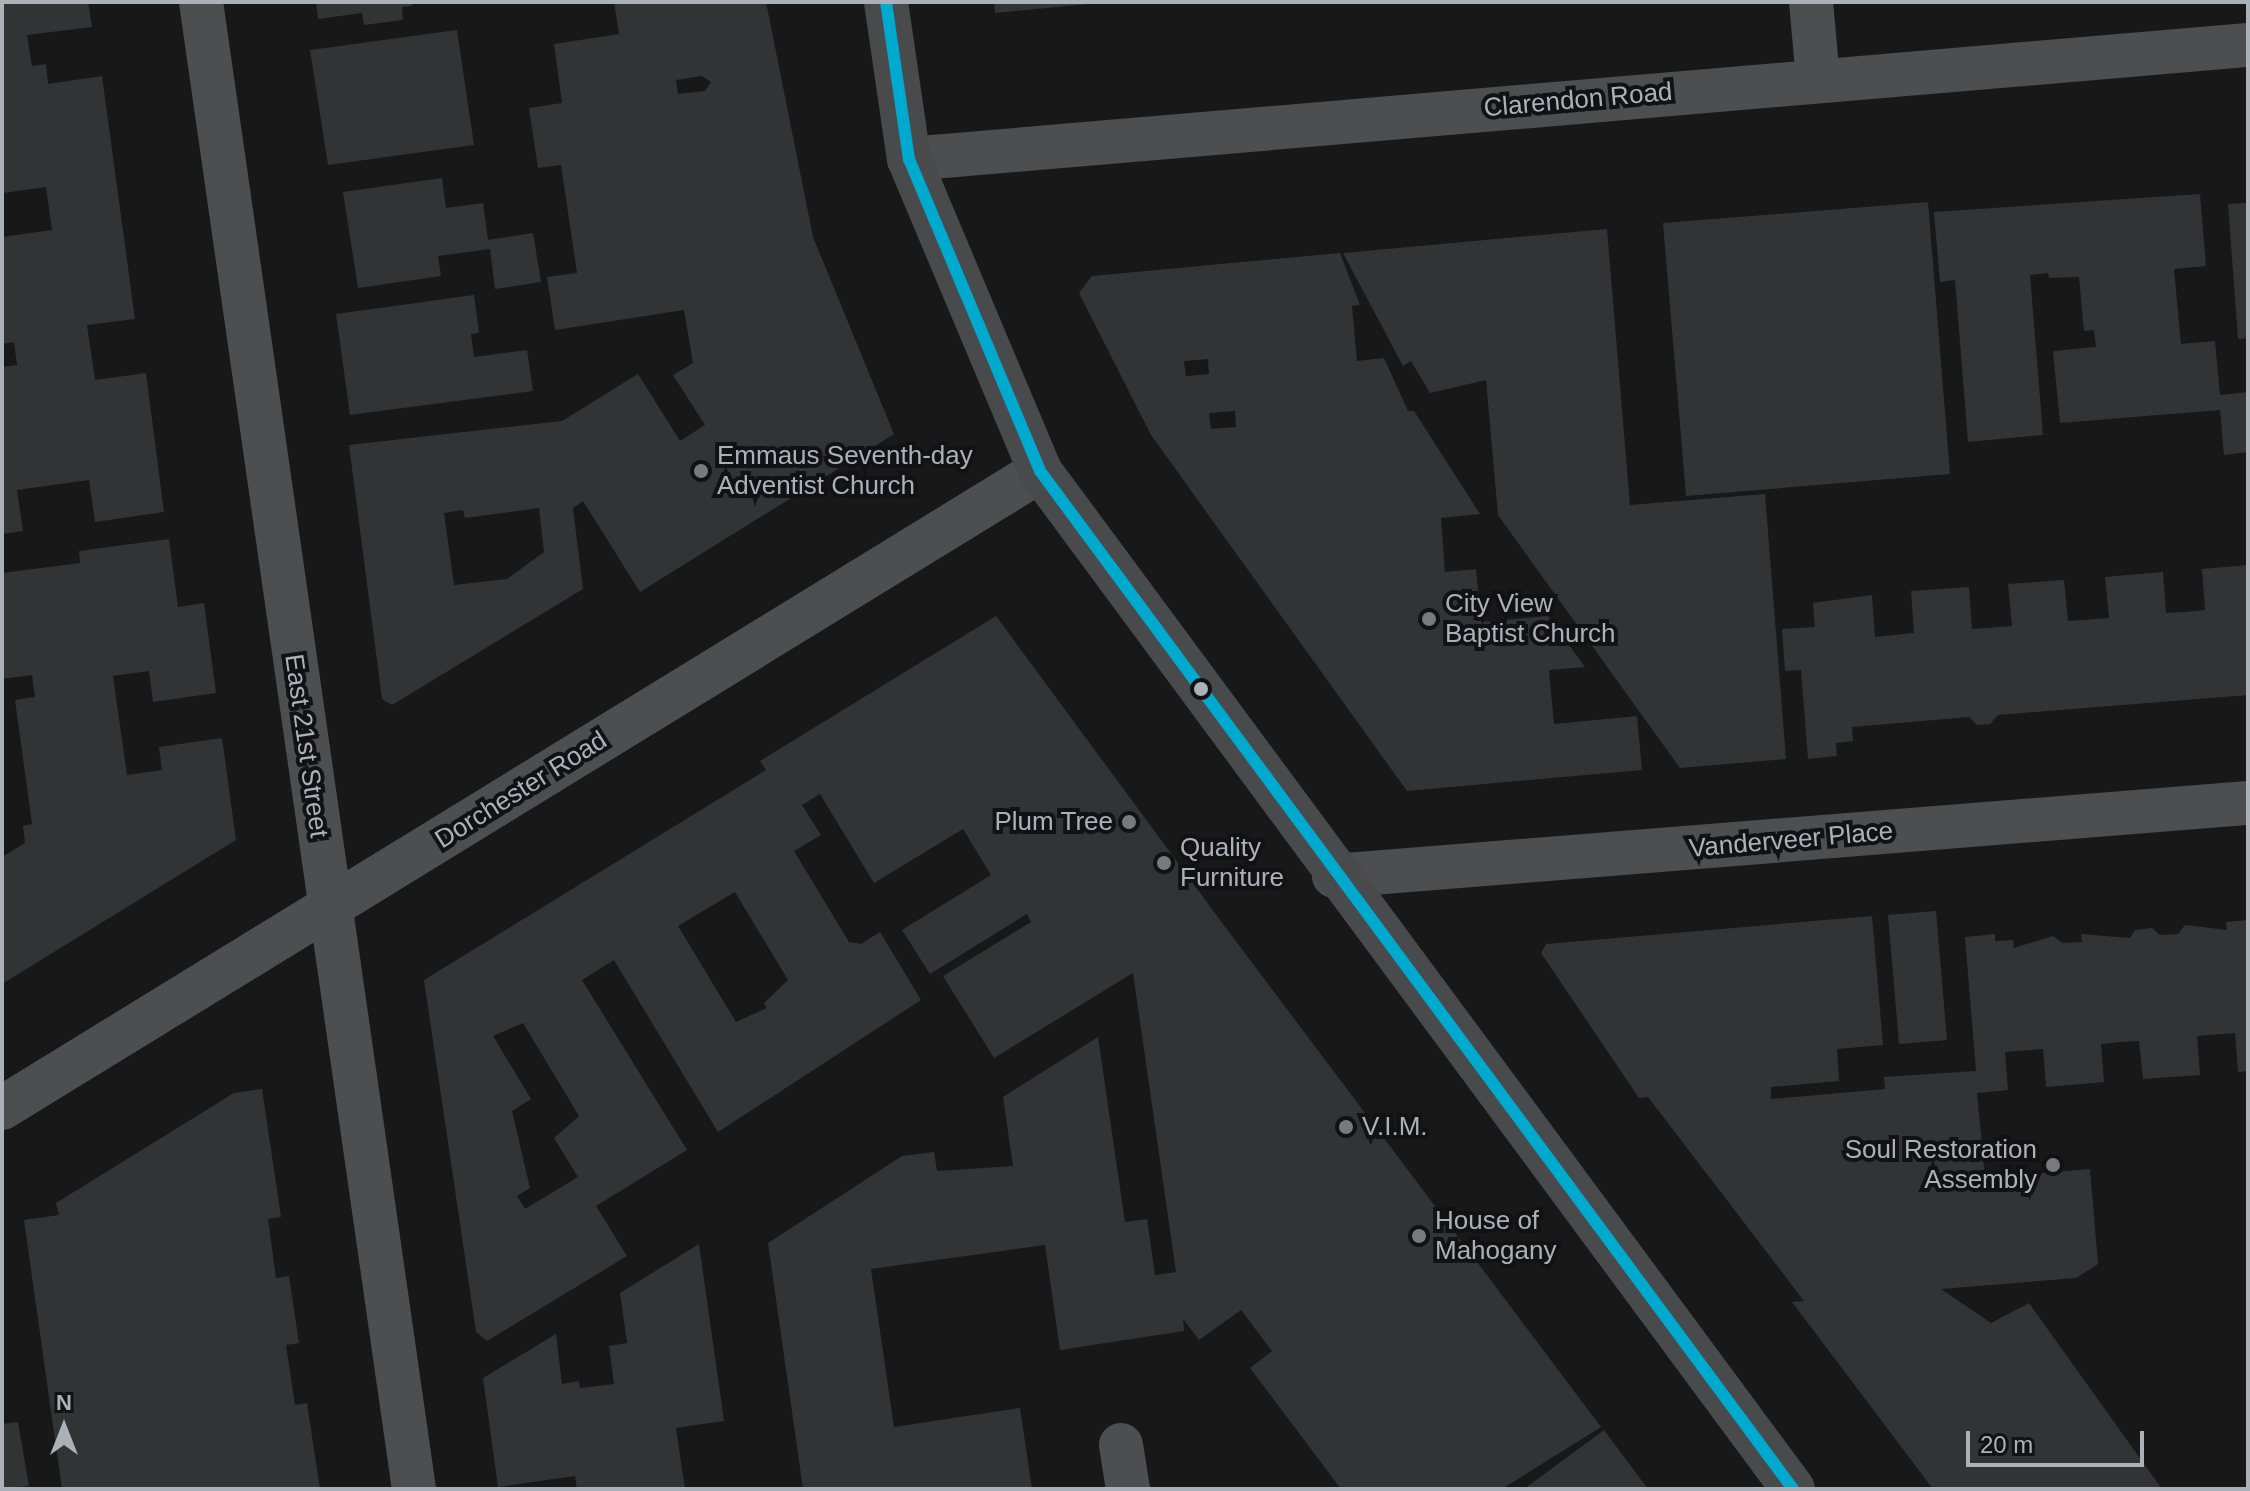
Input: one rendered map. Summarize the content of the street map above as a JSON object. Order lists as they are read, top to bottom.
{
  "streets": {
    "street": [
      "Clarendon Road",
      "East 21st Street",
      "Dorchester Road",
      "Vanderveer Place"
    ]
  },
  "crossings": [
    ["East 21st Street", "Dorchester Road"]
  ],
  "places": [
    "Emmaus Seventh-day Adventist Church",
    "City View Baptist Church",
    "Plum Tree",
    "Quality Furniture",
    "V.I.M.",
    "Soul Restoration Assembly",
    "House of Mahogany"
  ],
  "scale_bar": "20 m",
  "north": "top"
}
